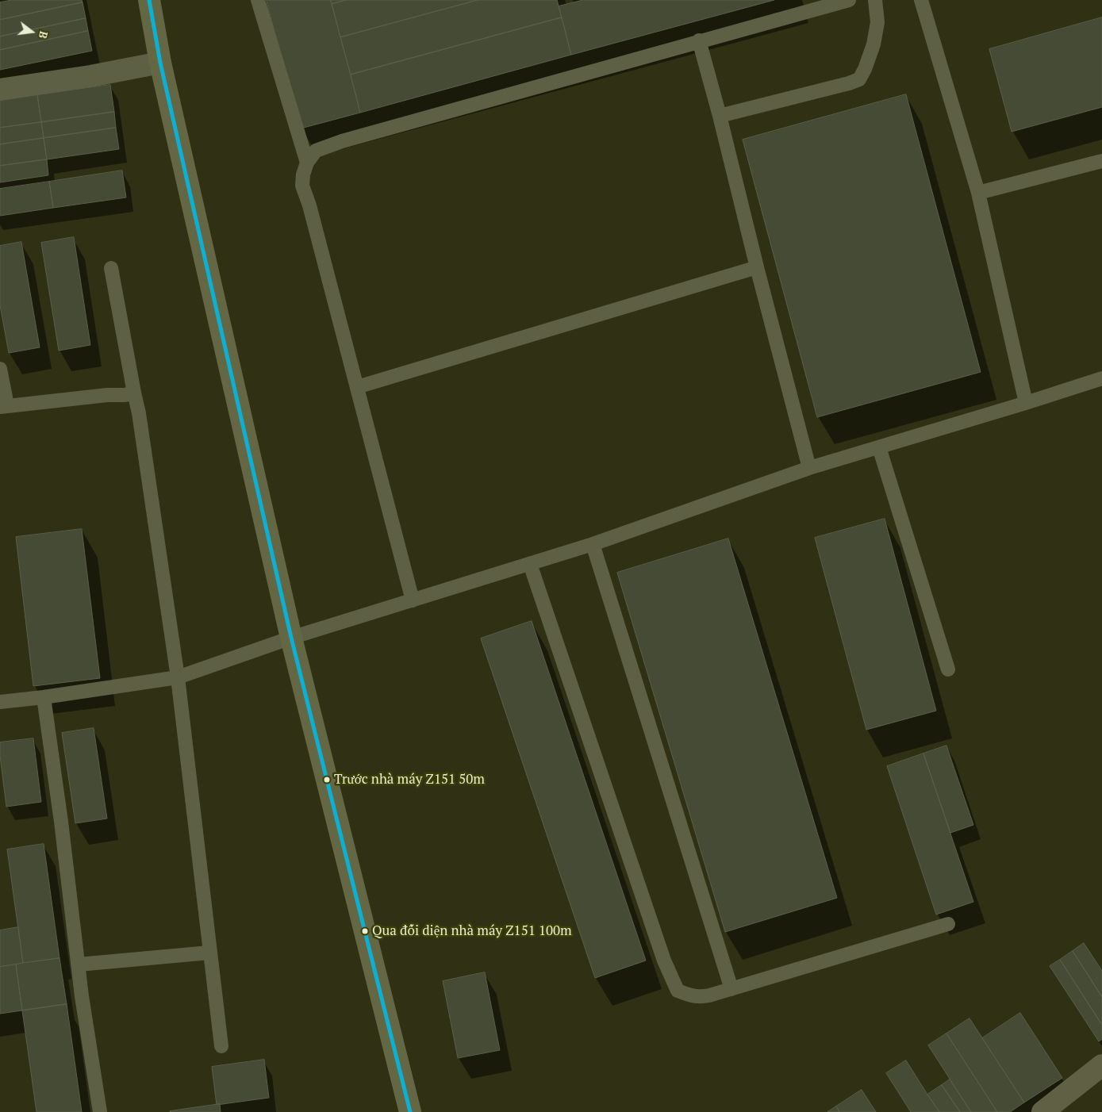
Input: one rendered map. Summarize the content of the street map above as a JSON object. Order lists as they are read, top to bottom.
{
  "places": ["Trước nhà máy Z151 50m", "Qua đối diện nhà máy Z151 100m"],
  "north": "right"
}
